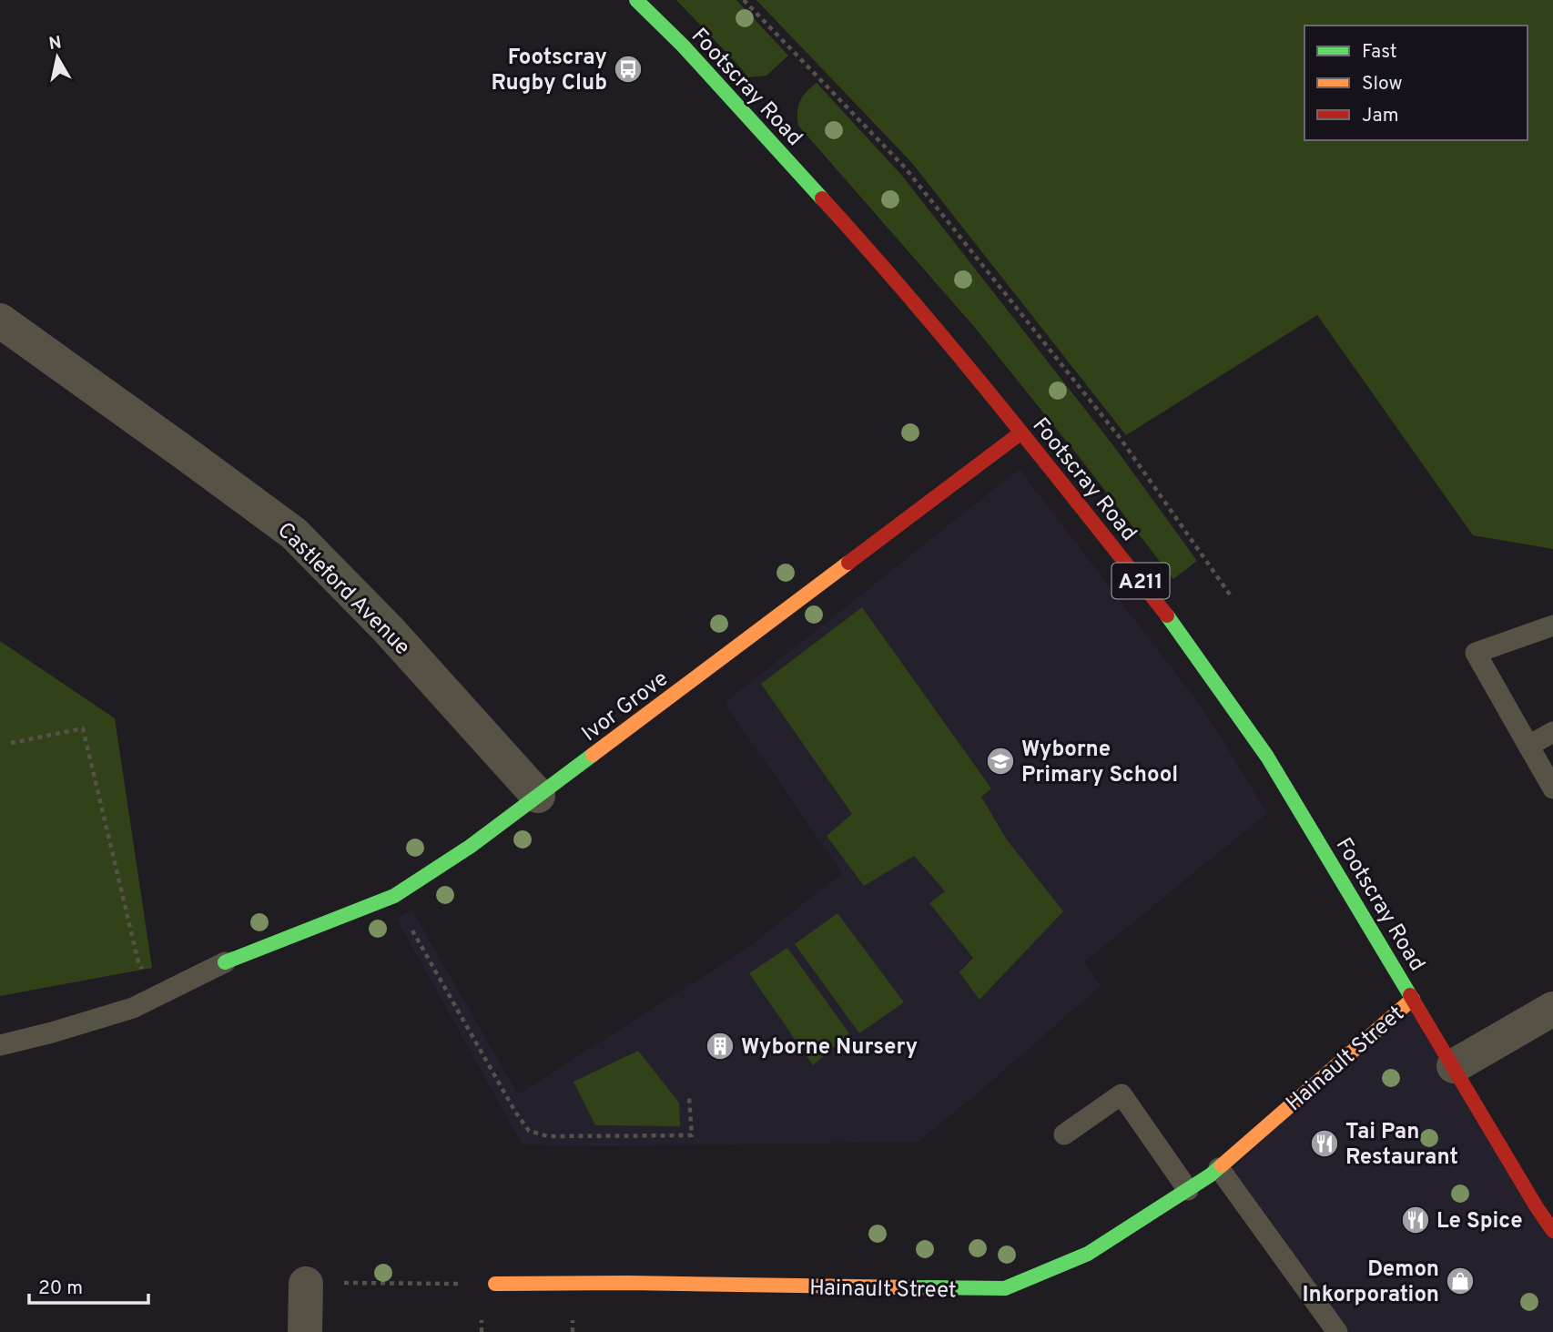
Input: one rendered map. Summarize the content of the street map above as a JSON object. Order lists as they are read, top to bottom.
{
  "streets": {
    "street": [
      "Footscray Road",
      "A211",
      "Castleford Avenue",
      "Ivor Grove",
      "Hainault Street"
    ]
  },
  "crossings": [
    ["Footscray Road", "Ivor Grove"],
    ["Footscray Road", "Hainault Street"],
    ["Castleford Avenue", "Ivor Grove"]
  ],
  "places": {
    "bus stop": ["Footscray Rugby Club"],
    "school or university": ["Wyborne Primary School"],
    "building": ["Wyborne Nursery"],
    "restaurant": ["Tai Pan Restaurant", "Le Spice"],
    "shop": ["Demon Inkorporation"]
  },
  "legend": ["Fast", "Slow", "Jam"],
  "scale_bar": "20 m",
  "north": "top"
}
